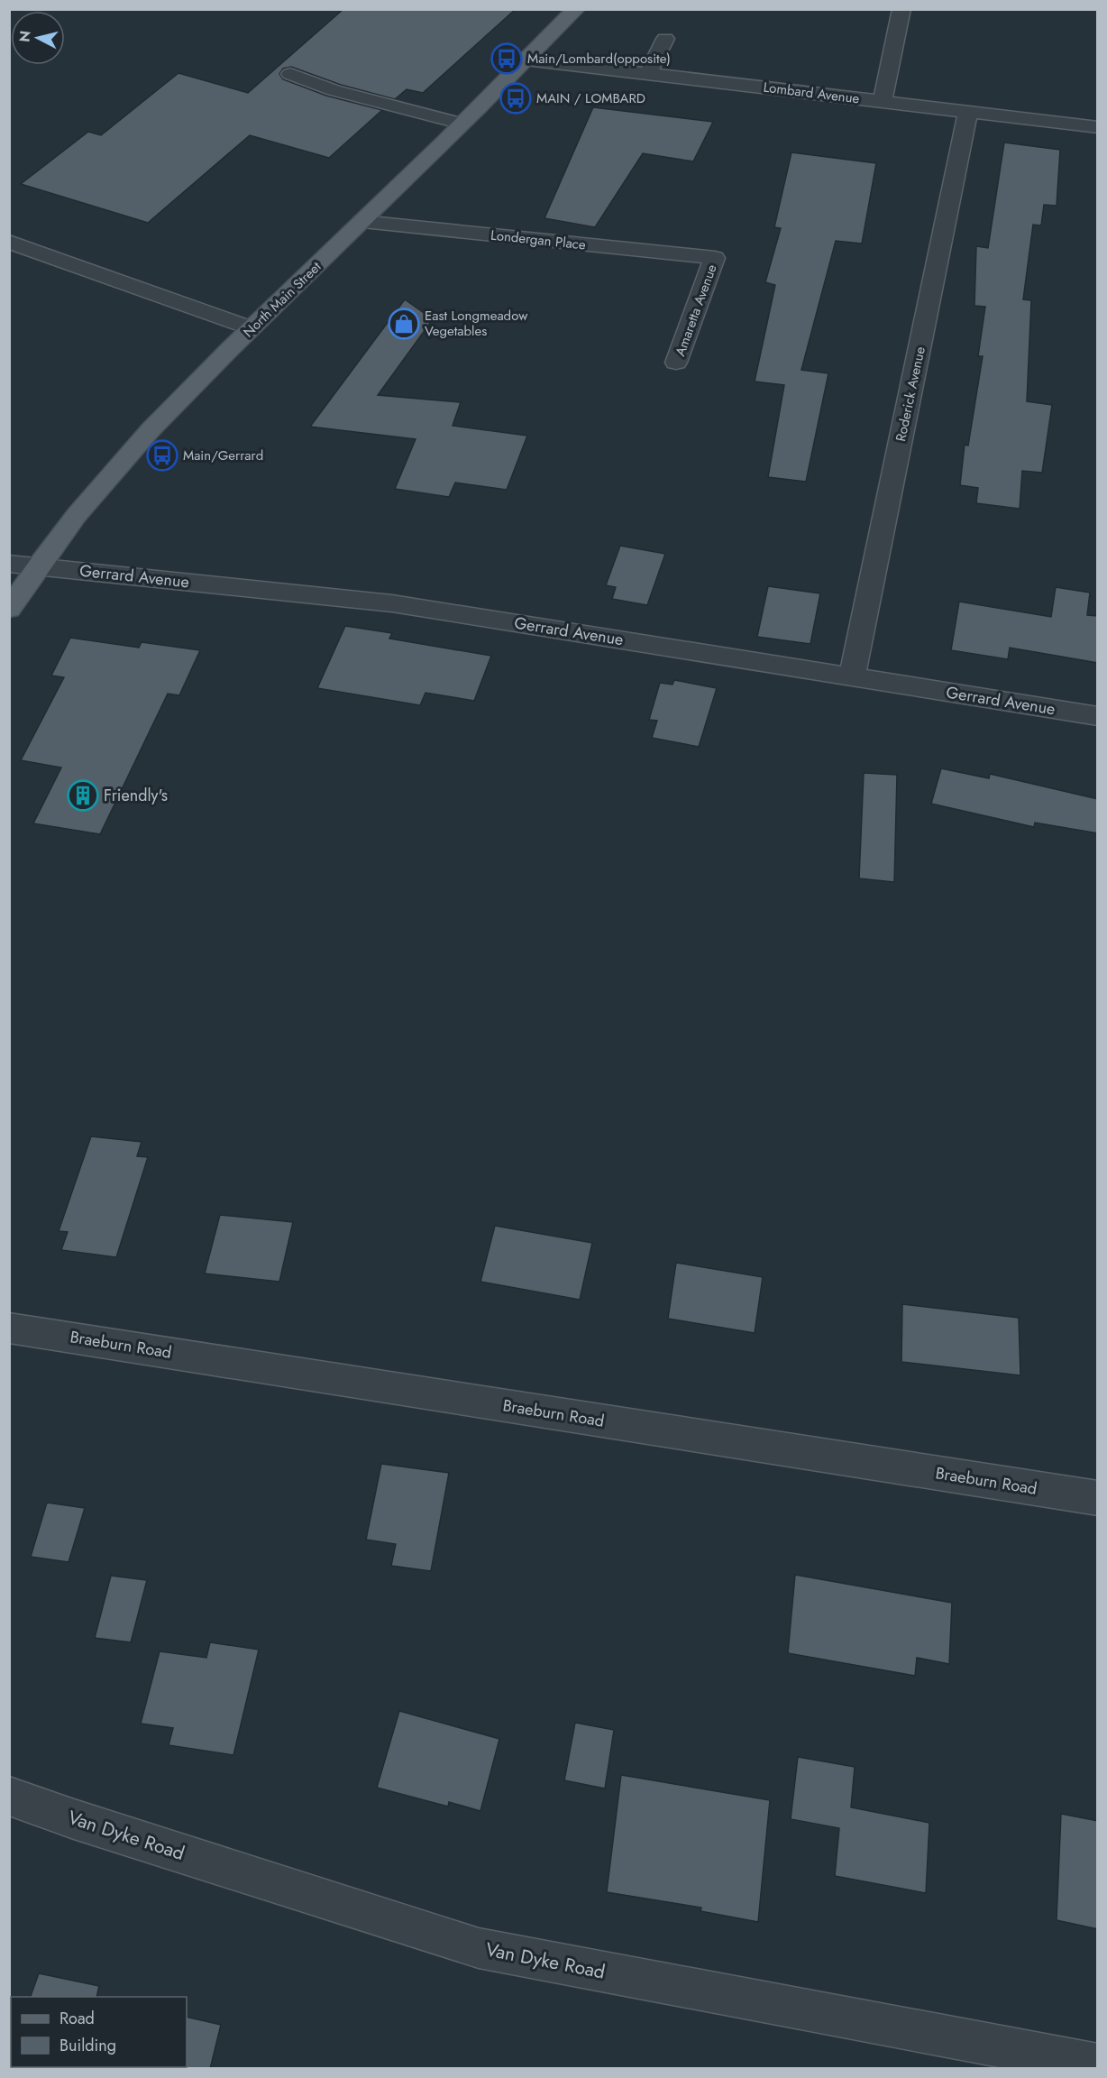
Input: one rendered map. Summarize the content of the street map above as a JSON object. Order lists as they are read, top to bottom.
{
  "streets": {
    "main road": ["North Main Street"],
    "street": [
      "Lombard Avenue",
      "Londergan Place",
      "Amaretta Avenue",
      "Roderick Avenue",
      "Gerrard Avenue",
      "Braeburn Road",
      "Van Dyke Road"
    ]
  },
  "crossings": [
    ["Lombard Avenue", "North Main Street"],
    ["Lombard Avenue", "Roderick Avenue"],
    ["Londergan Place", "North Main Street"],
    ["Londergan Place", "Amaretta Avenue"],
    ["North Main Street", "Gerrard Avenue"],
    ["Roderick Avenue", "Gerrard Avenue"]
  ],
  "places": {
    "bus stop": ["Main/Lombard(opposite)", "MAIN / LOMBARD", "Main/Gerrard"],
    "shop": ["East Longmeadow Vegetables"],
    "building": ["Friendly's"]
  },
  "legend": ["Road", "Building"],
  "north": "left"
}
